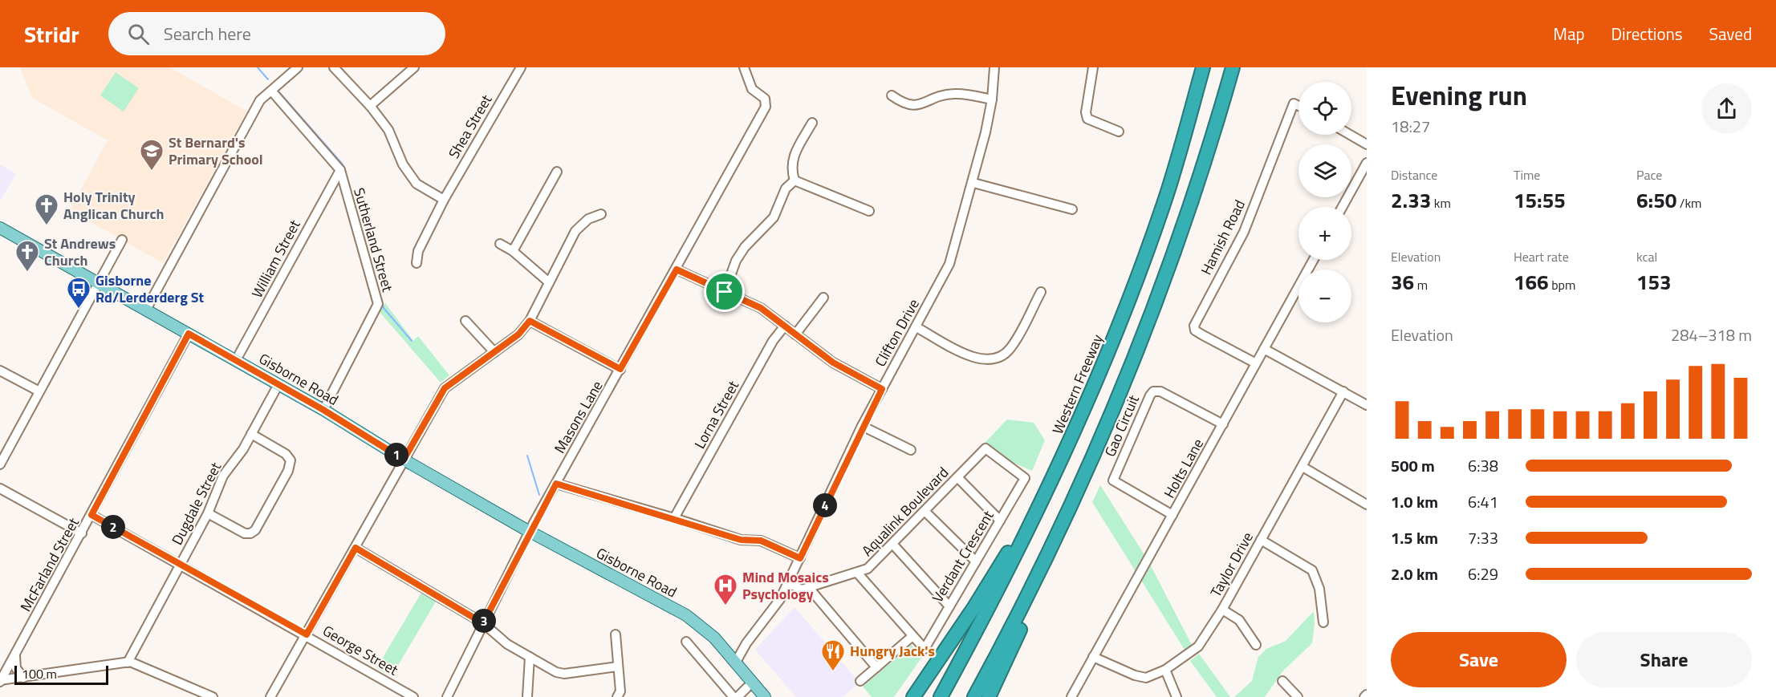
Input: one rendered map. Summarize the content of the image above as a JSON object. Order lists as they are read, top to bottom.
{
  "streets": {
    "highway": ["Western Freeway"],
    "main road": ["Gisborne Road"],
    "street": [
      "Shea Street",
      "Hamish Road",
      "Sutherland Street",
      "William Street",
      "Clifton Drive",
      "Lorna Street",
      "Masons Lane",
      "Gao Circuit",
      "Holts Lane",
      "Dugdale Street",
      "Aqualink Boulevard",
      "Verdant Crescent",
      "McFarland Street",
      "Taylor Drive",
      "George Street"
    ]
  },
  "crossings": [
    ["Hamish Road", "Holts Lane"],
    ["Sutherland Street", "William Street"],
    ["Sutherland Street", "Gisborne Road"],
    ["William Street", "Gisborne Road"],
    ["Clifton Drive", "Gisborne Road"],
    ["Gisborne Road", "Masons Lane"],
    ["Gisborne Road", "Dugdale Street"],
    ["Gisborne Road", "McFarland Street"],
    ["Gao Circuit", "Holts Lane"],
    ["Holts Lane", "Taylor Drive"],
    ["Dugdale Street", "George Street"],
    ["Aqualink Boulevard", "Verdant Crescent"],
    ["McFarland Street", "George Street"]
  ],
  "places": {
    "school or university": ["St Bernard's Primary School"],
    "church": ["Holy Trinity Anglican Church", "St Andrews Church"],
    "bus stop": ["Gisborne Rd/Lerderderg St"],
    "hospital": ["Mind Mosaics Psychology"],
    "restaurant": ["Hungry Jack's"]
  },
  "scale_bar": "100 m",
  "page": {
    "header": "Stridr",
    "search": "Search here",
    "nav": ["Map", "Directions", "Saved"],
    "heading": ["Evening run", "18:27"],
    "map_buttons": ["+", "−"],
    "stats": [
      ["Distance", "2.33 km"],
      ["Time", "15:55"],
      ["Pace", "6:50 /km"],
      ["Elevation", "36 m"],
      ["Heart rate", "166 bpm"],
      ["kcal", "153"]
    ],
    "chart": ["Elevation", "284–318 m"],
    "pins": [
      "1",
      "4",
      "2",
      "3"
    ],
    "list": [
      {
        "name": "500 m",
        "note": "6:38"
      },
      {
        "name": "1.0 km",
        "note": "6:41"
      },
      {
        "name": "1.5 km",
        "note": "7:33"
      },
      {
        "name": "2.0 km",
        "note": "6:29"
      }
    ],
    "buttons": ["Save", "Share"],
    "scale": "100 m"
  }
}
